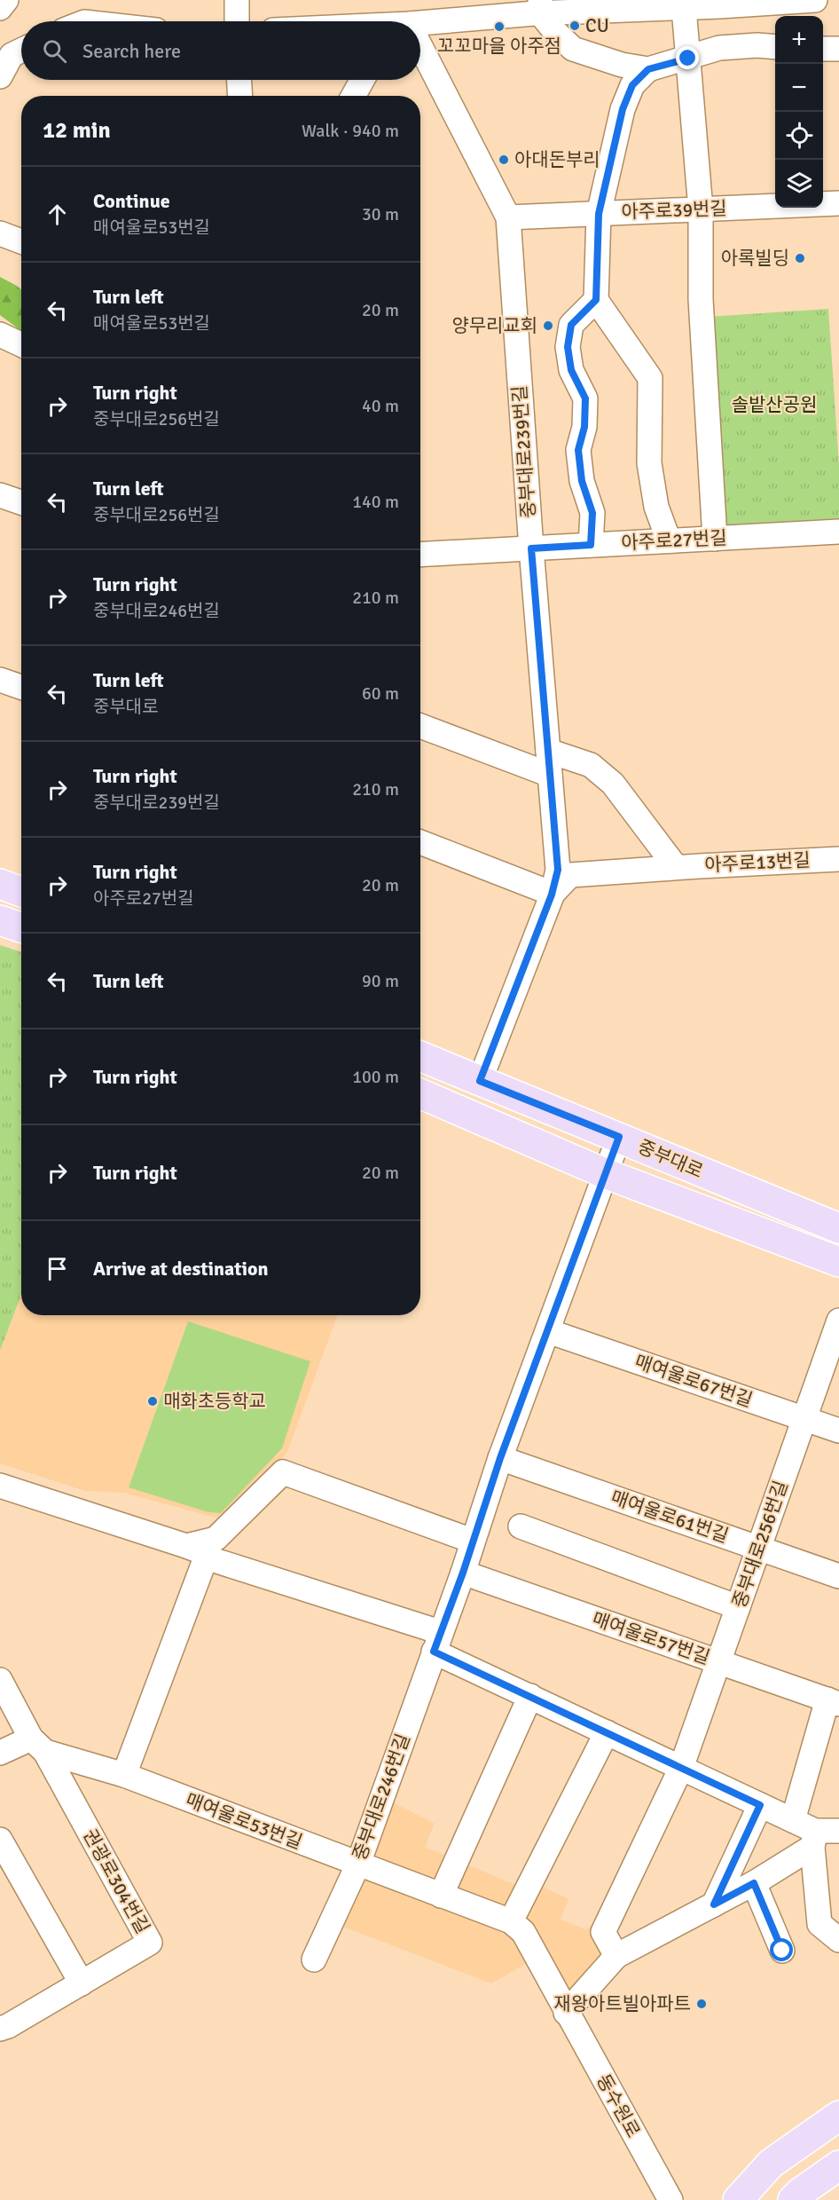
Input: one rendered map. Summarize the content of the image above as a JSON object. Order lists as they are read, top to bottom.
{
  "streets": {
    "main road": ["중부대로"],
    "street": [
      "아주로39번길",
      "중부대로239번길",
      "아주로27번길",
      "아주로13번길",
      "매여울로67번길",
      "매여울로61번길",
      "중부대로256번길",
      "매여울로57번길",
      "중부대로246번길",
      "매여울로53번길",
      "권광로304번길",
      "동수원로"
    ]
  },
  "crossings": [
    ["아주로39번길", "중부대로239번길"],
    ["중부대로239번길", "아주로27번길"],
    ["중부대로239번길", "아주로13번길"],
    ["중부대로239번길", "중부대로"],
    ["중부대로", "중부대로246번길"],
    ["매여울로67번길", "중부대로256번길"],
    ["매여울로67번길", "중부대로246번길"],
    ["매여울로61번길", "중부대로256번길"],
    ["매여울로61번길", "중부대로246번길"],
    ["중부대로256번길", "매여울로57번길"],
    ["매여울로57번길", "중부대로246번길"],
    ["중부대로246번길", "매여울로53번길"],
    ["매여울로53번길", "권광로304번길"],
    ["매여울로53번길", "동수원로"]
  ],
  "parks": ["솔밭산공원"],
  "places": [
    "CU",
    "꼬꼬마을 아주점",
    "아대돈부리",
    "아록빌딩",
    "양무리교회",
    "매화초등학교",
    "재왕아트빌아파트"
  ],
  "page": {
    "map_buttons": ["+", "−"],
    "search": "Search here",
    "heading": ["12 min", "Walk · 940 m"],
    "list": [
      ["Continue", "매여울로53번길", "30 m"],
      ["Turn left", "매여울로53번길", "20 m"],
      ["Turn right", "중부대로256번길", "40 m"],
      ["Turn left", "중부대로256번길", "140 m"],
      ["Turn right", "중부대로246번길", "210 m"],
      ["Turn left", "중부대로", "60 m"],
      ["Turn right", "중부대로239번길", "210 m"],
      ["Turn right", "아주로27번길", "20 m"],
      ["Turn left", "90 m"],
      ["Turn right", "100 m"],
      ["Turn right", "20 m"],
      "Arrive at destination"
    ]
  }
}
